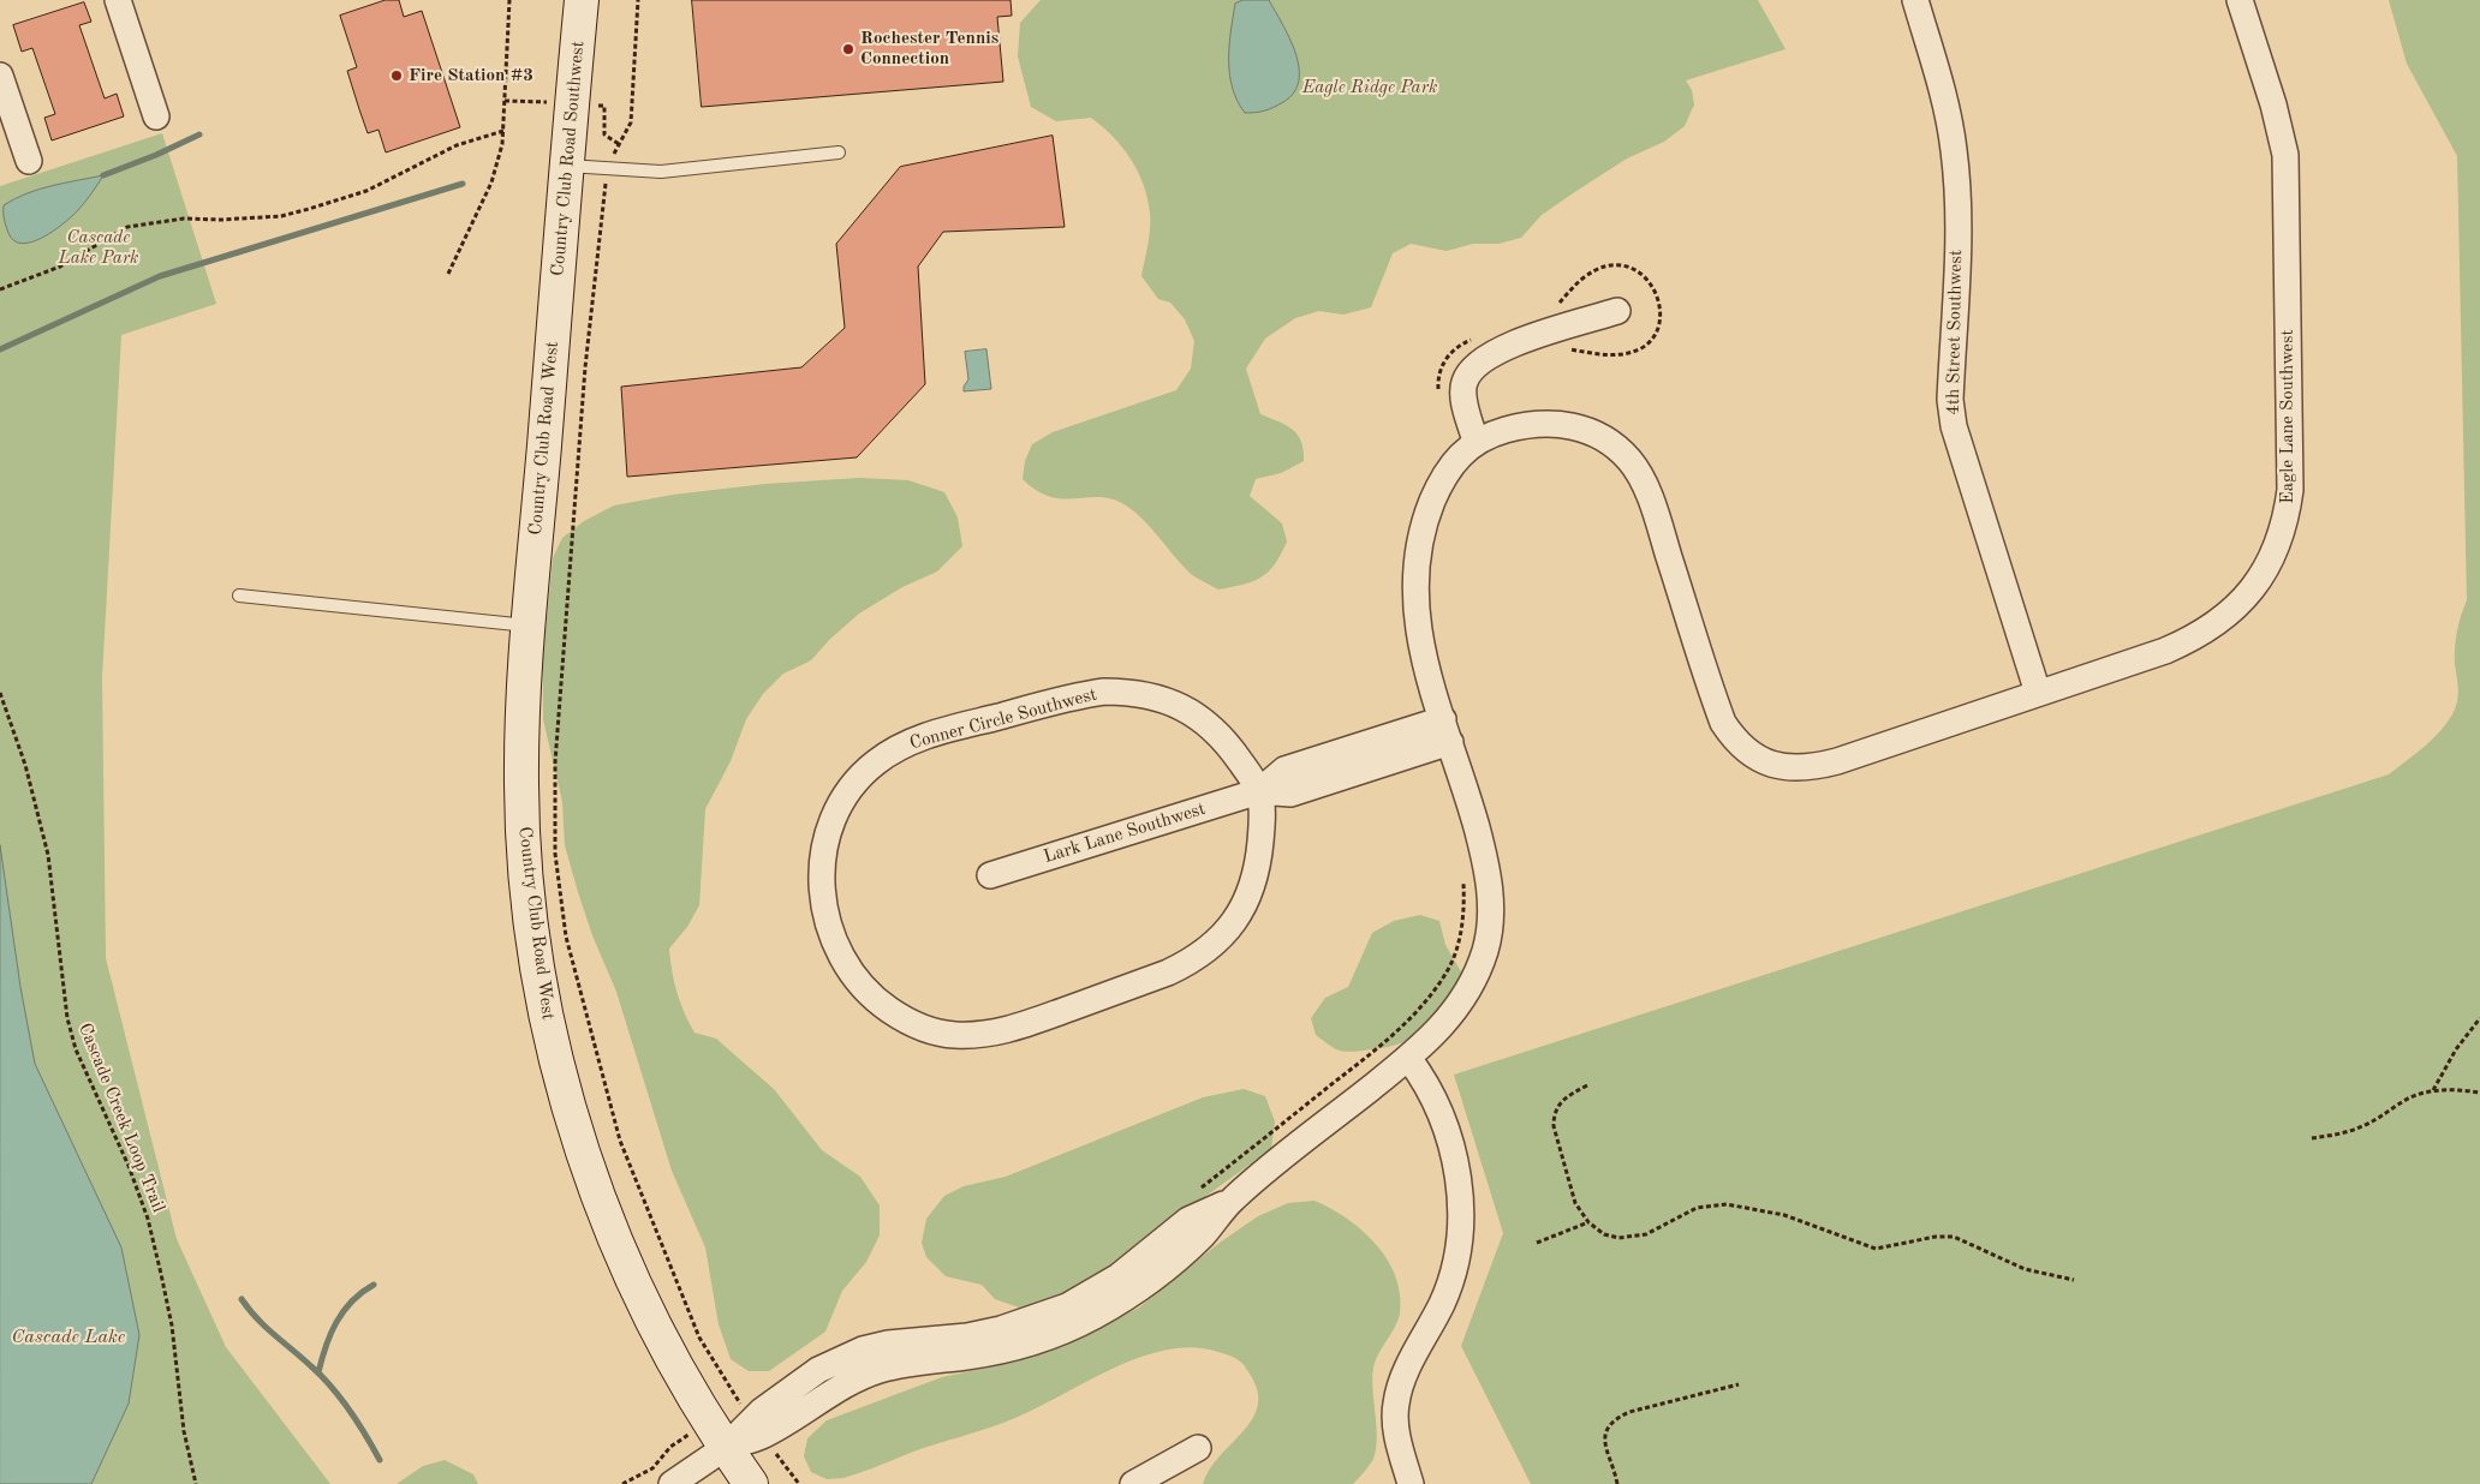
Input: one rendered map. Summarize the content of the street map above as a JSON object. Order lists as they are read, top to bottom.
{
  "streets": {
    "main road": ["Country Club Road Southwest", "Country Club Road West"],
    "street": [
      "4th Street Southwest",
      "Eagle Lane Southwest",
      "Conner Circle Southwest",
      "Lark Lane Southwest"
    ],
    "path": ["Cascade Creek Loop Trail"]
  },
  "crossings": [
    ["Country Club Road Southwest", "Country Club Road West"],
    ["4th Street Southwest", "Eagle Lane Southwest"],
    ["Conner Circle Southwest", "Lark Lane Southwest"]
  ],
  "water": ["Cascade Lake"],
  "parks": ["Eagle Ridge Park", "Cascade Lake Park"],
  "places": ["Rochester Tennis Connection", "Fire Station #3"]
}
